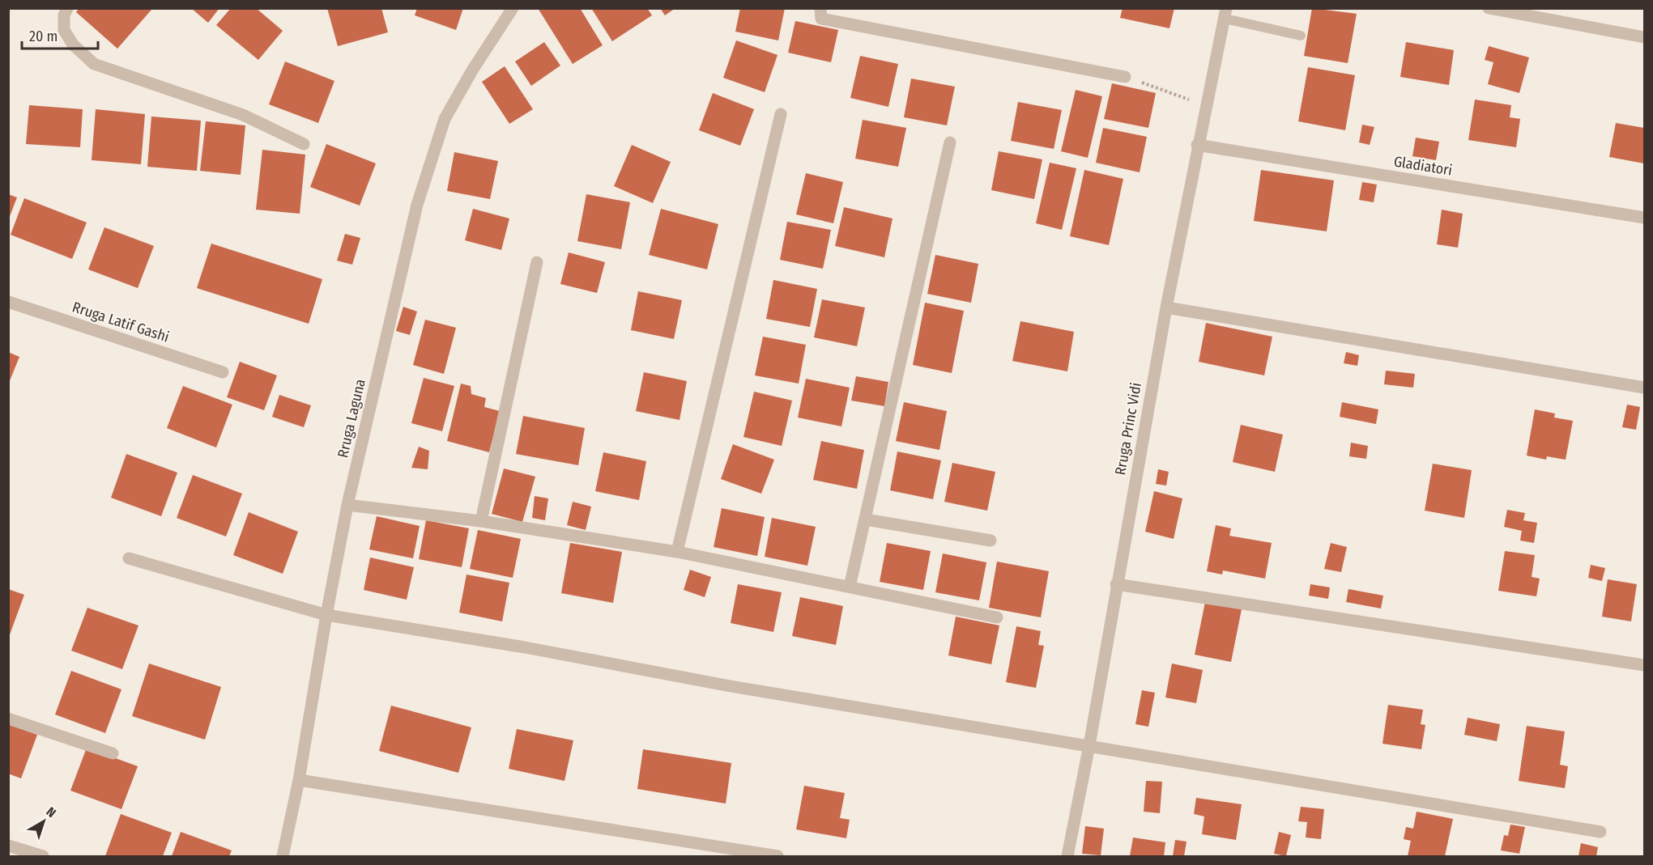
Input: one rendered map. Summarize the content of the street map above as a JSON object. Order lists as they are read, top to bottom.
{
  "streets": {
    "street": [
      "Gladiatori",
      "Rruga Latif Gashi",
      "Rruga Laguna",
      "Rruga Princ Vidi"
    ]
  },
  "crossings": [
    ["Gladiatori", "Rruga Princ Vidi"]
  ],
  "scale_bar": "20 m",
  "north": "top right"
}
